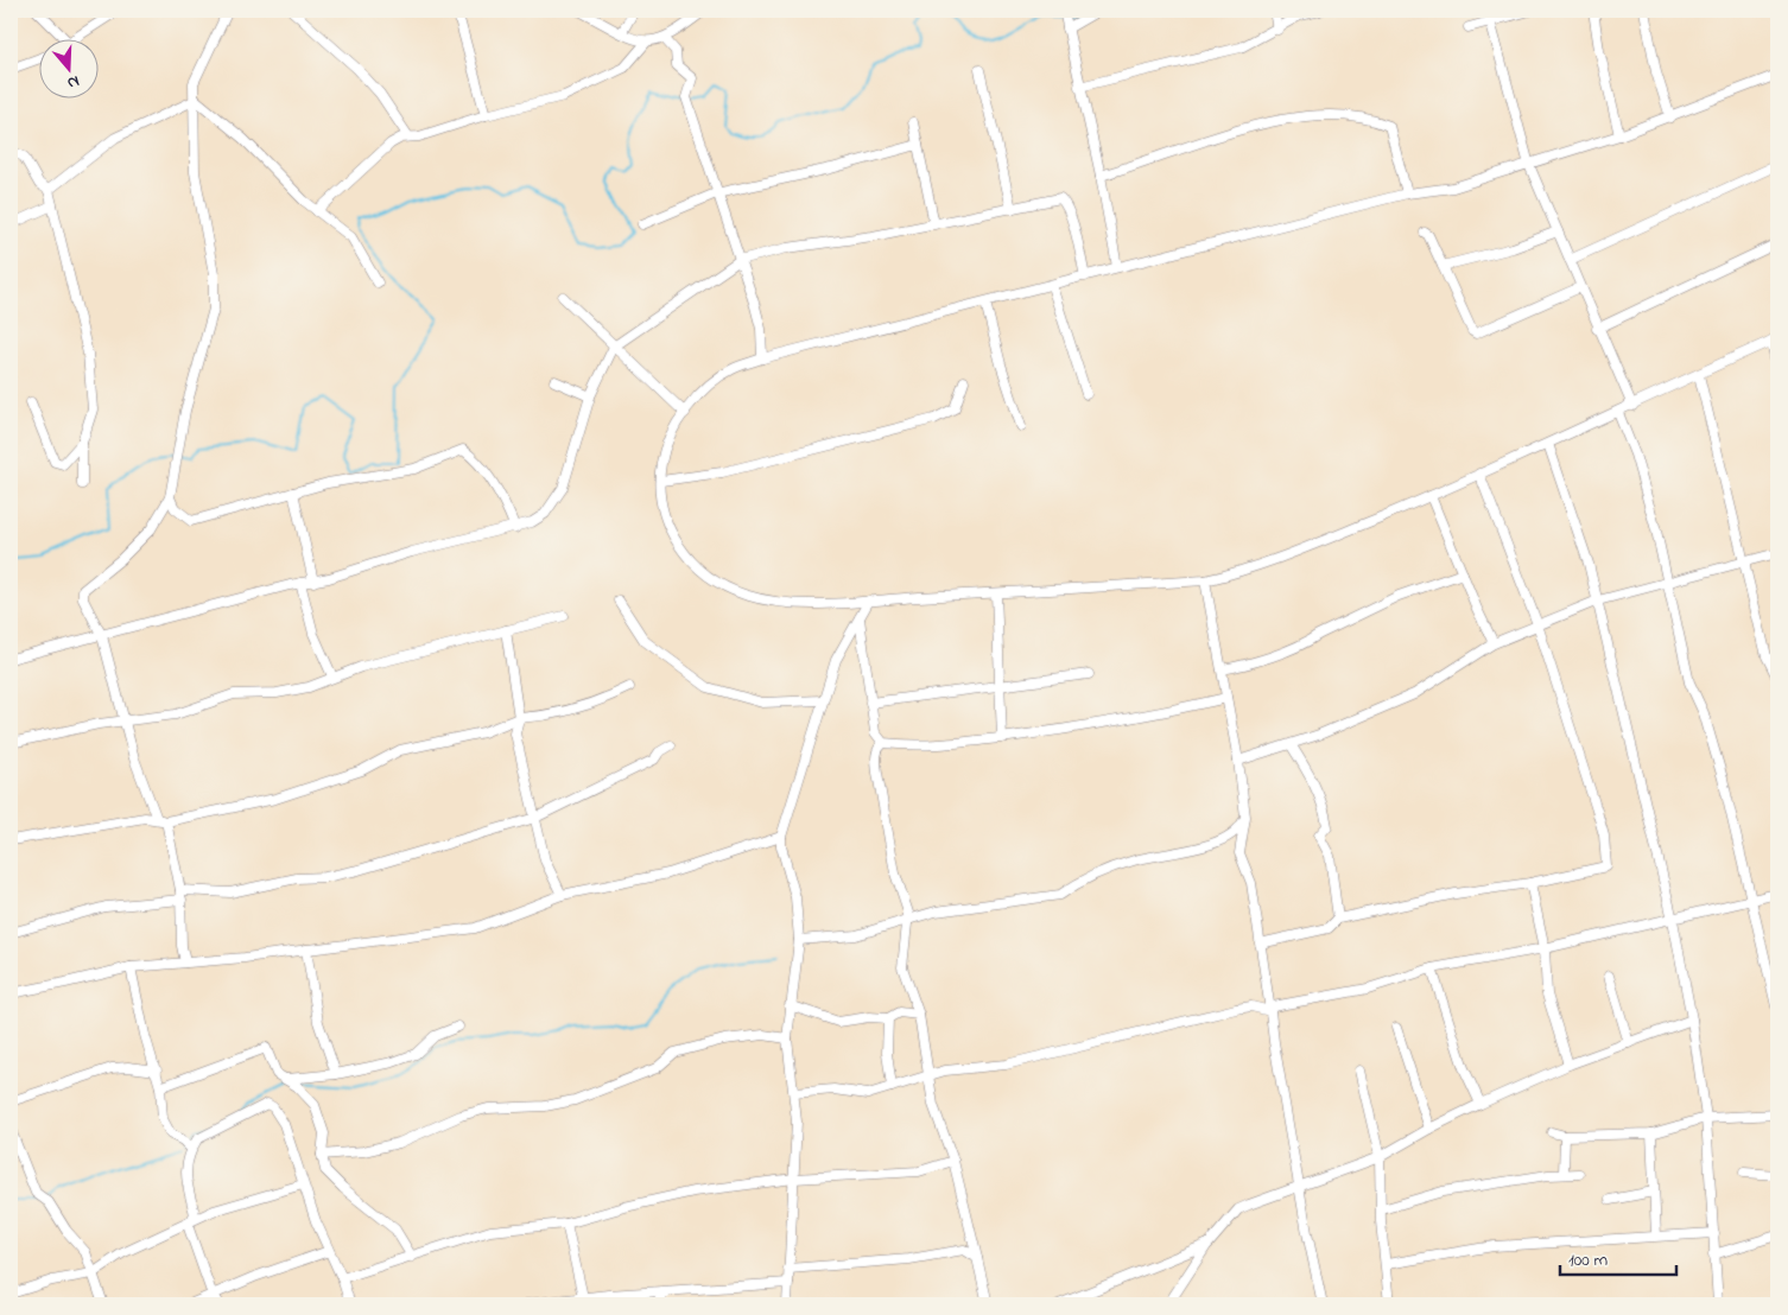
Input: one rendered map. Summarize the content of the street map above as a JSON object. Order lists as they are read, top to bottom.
{
  "scale_bar": "100 m",
  "north": "bottom"
}
